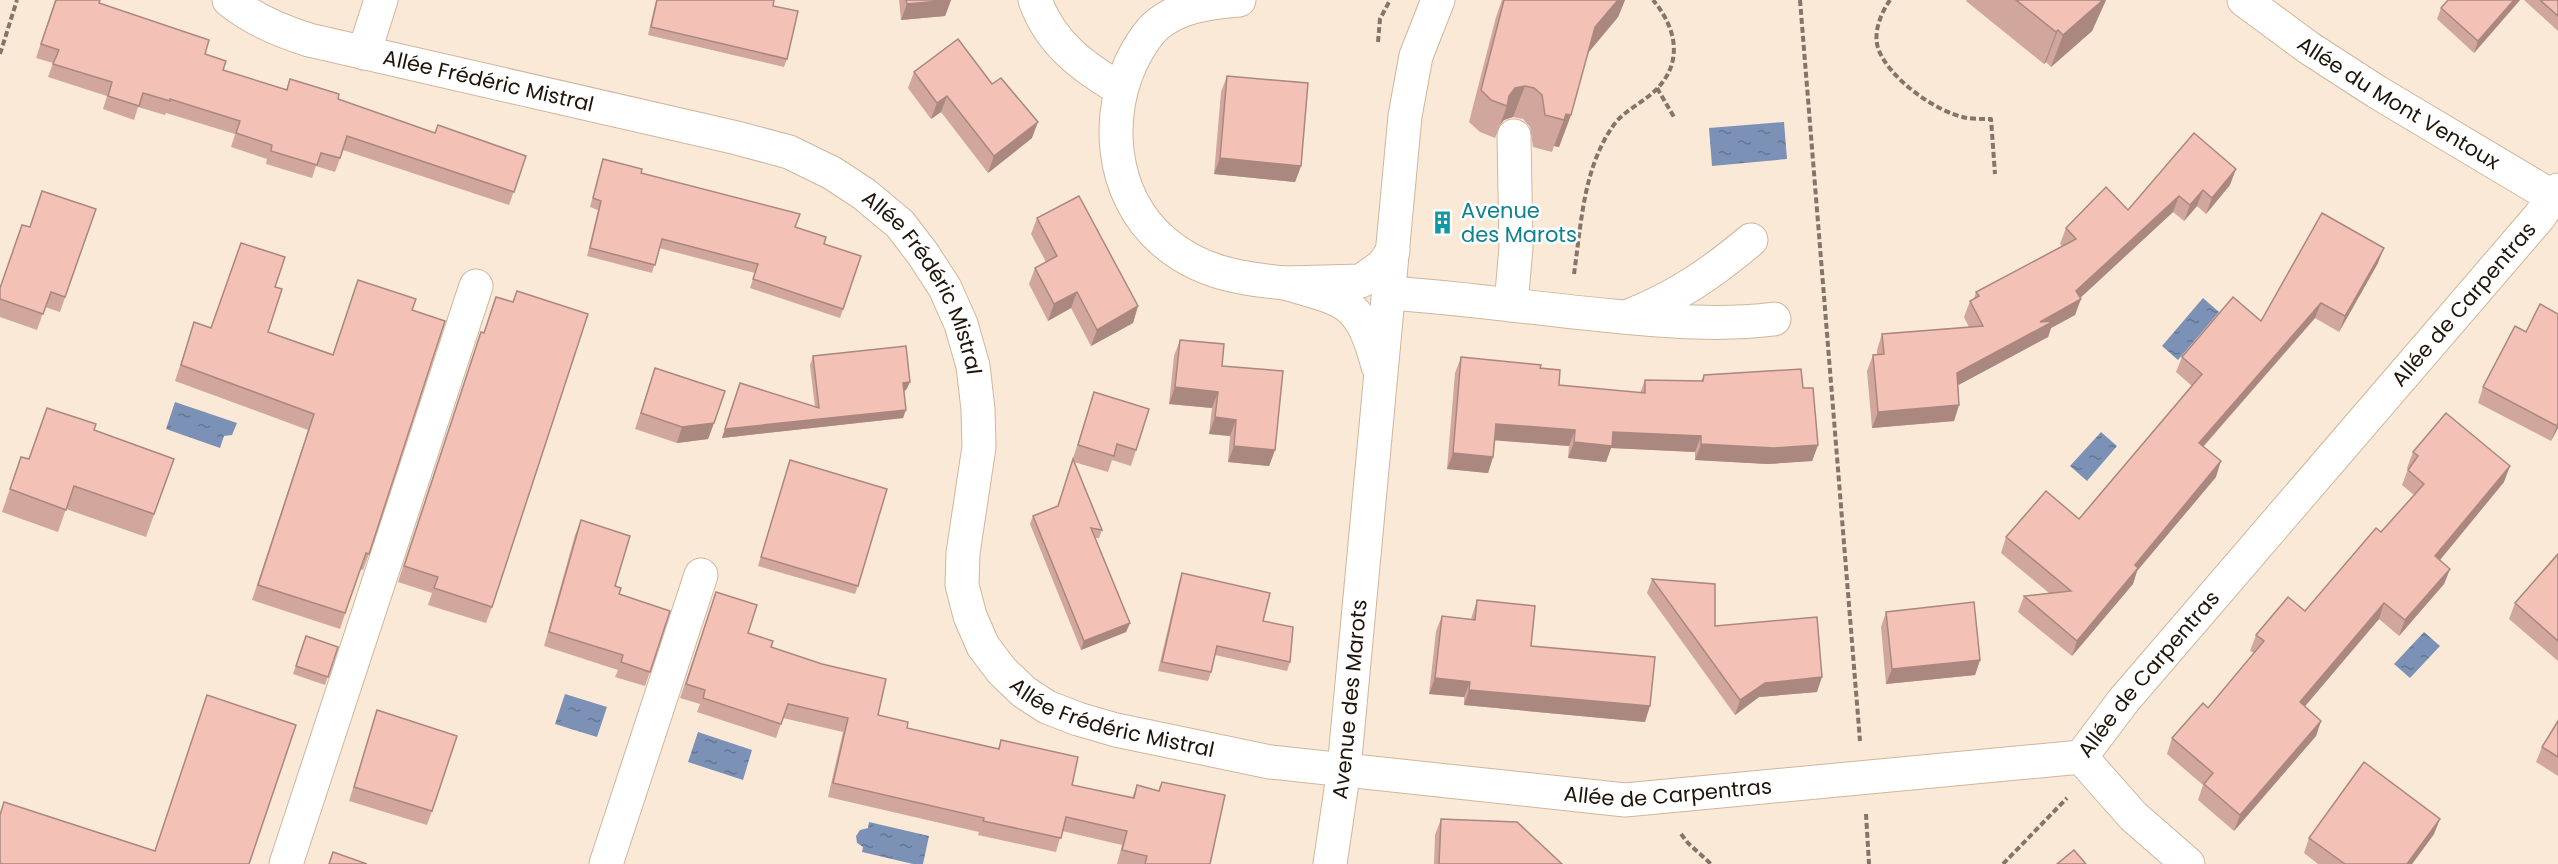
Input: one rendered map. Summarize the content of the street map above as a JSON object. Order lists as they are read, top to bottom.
{
  "streets": {
    "street": [
      "Allée Frédéric Mistral",
      "Allée du Mont Ventoux",
      "Allée de Carpentras",
      "Avenue des Marots"
    ]
  },
  "crossings": [
    ["Allée Frédéric Mistral", "Allée de Carpentras"],
    ["Allée Frédéric Mistral", "Avenue des Marots"],
    ["Allée du Mont Ventoux", "Allée de Carpentras"],
    ["Allée de Carpentras", "Avenue des Marots"]
  ],
  "places": {
    "building": ["Avenue des Marots"]
  }
}
